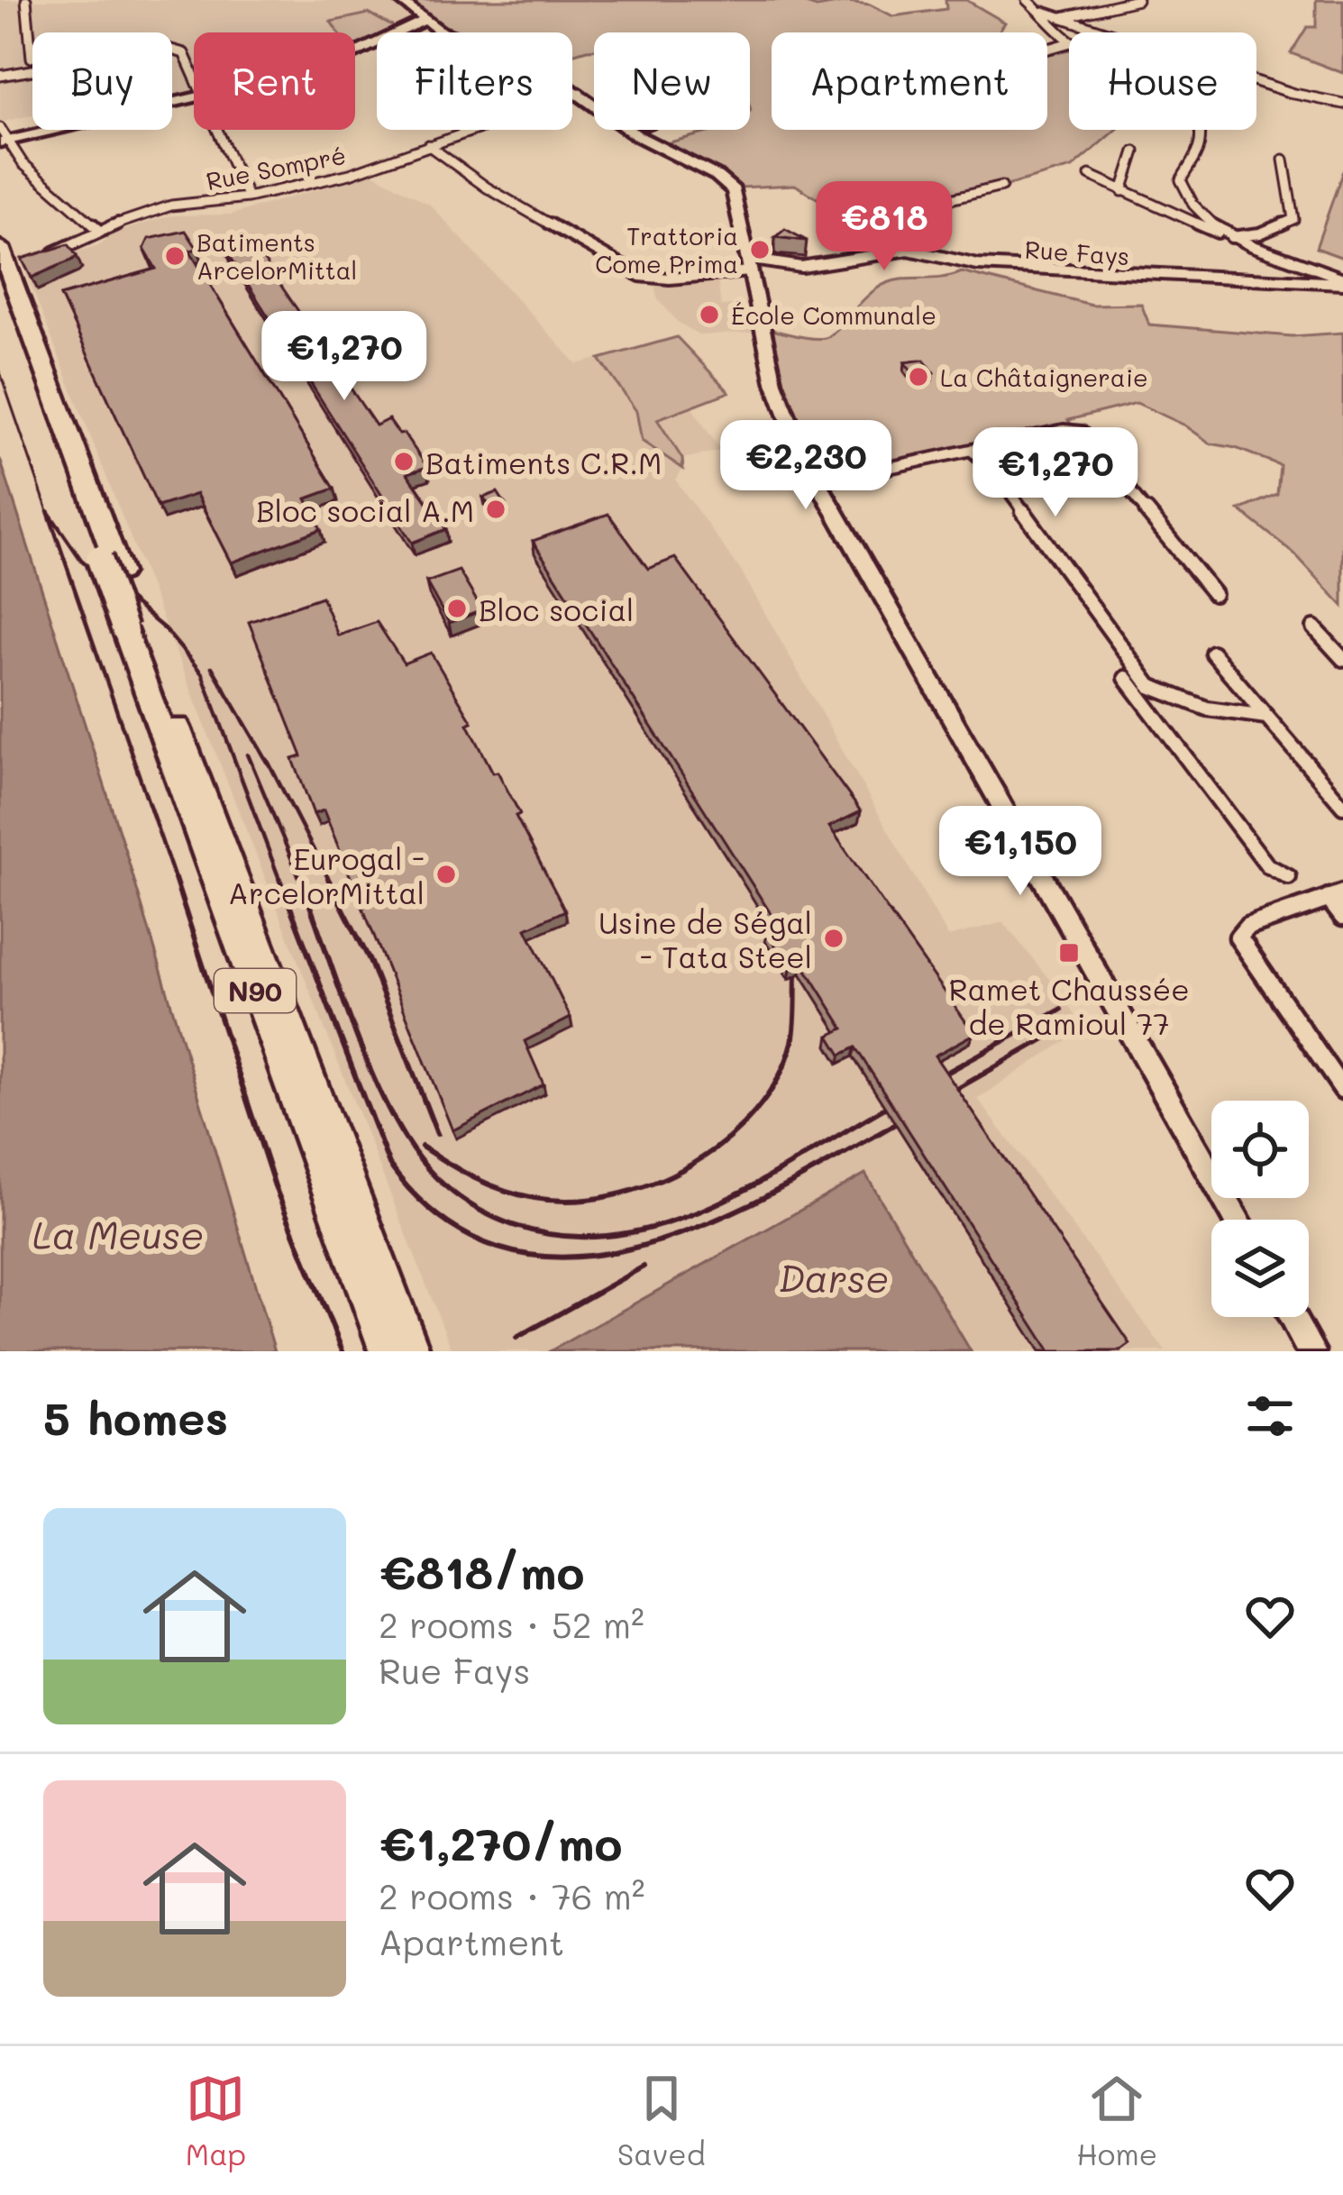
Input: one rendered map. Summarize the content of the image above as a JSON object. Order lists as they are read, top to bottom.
{
  "streets": {
    "highway": ["N90"],
    "street": ["Rue Sompré", "Rue Fays"]
  },
  "crossings": [
    ["Rue Sompré", "Rue Fays"]
  ],
  "water": ["La Meuse", "Darse"],
  "places": {
    "other": [
      "Trattoria Come Prima",
      "Batiments ArcelorMittal",
      "École Communale",
      "La Châtaigneraie",
      "Batiments C.R.M",
      "Bloc social A.M",
      "Bloc social",
      "Eurogal - ArcelorMittal",
      "Usine de Ségal - Tata Steel"
    ],
    "transit": ["Ramet Chaussée de Ramioul 77"]
  },
  "page": {
    "chip": [
      "Buy",
      "Rent",
      "Filters",
      "New",
      "Apartment",
      "House"
    ],
    "price": [
      "€818",
      "€1,270",
      "€2,230",
      "€1,270",
      "€1,150"
    ],
    "heading": "5 homes",
    "list": [
      {
        "name": "€818/mo",
        "note": "2 rooms · 52 m² · Rue Fays"
      },
      {
        "name": "€1,270/mo",
        "note": "2 rooms · 76 m² · Apartment"
      }
    ],
    "tabs": ["Map", "Saved", "Home"]
  }
}
